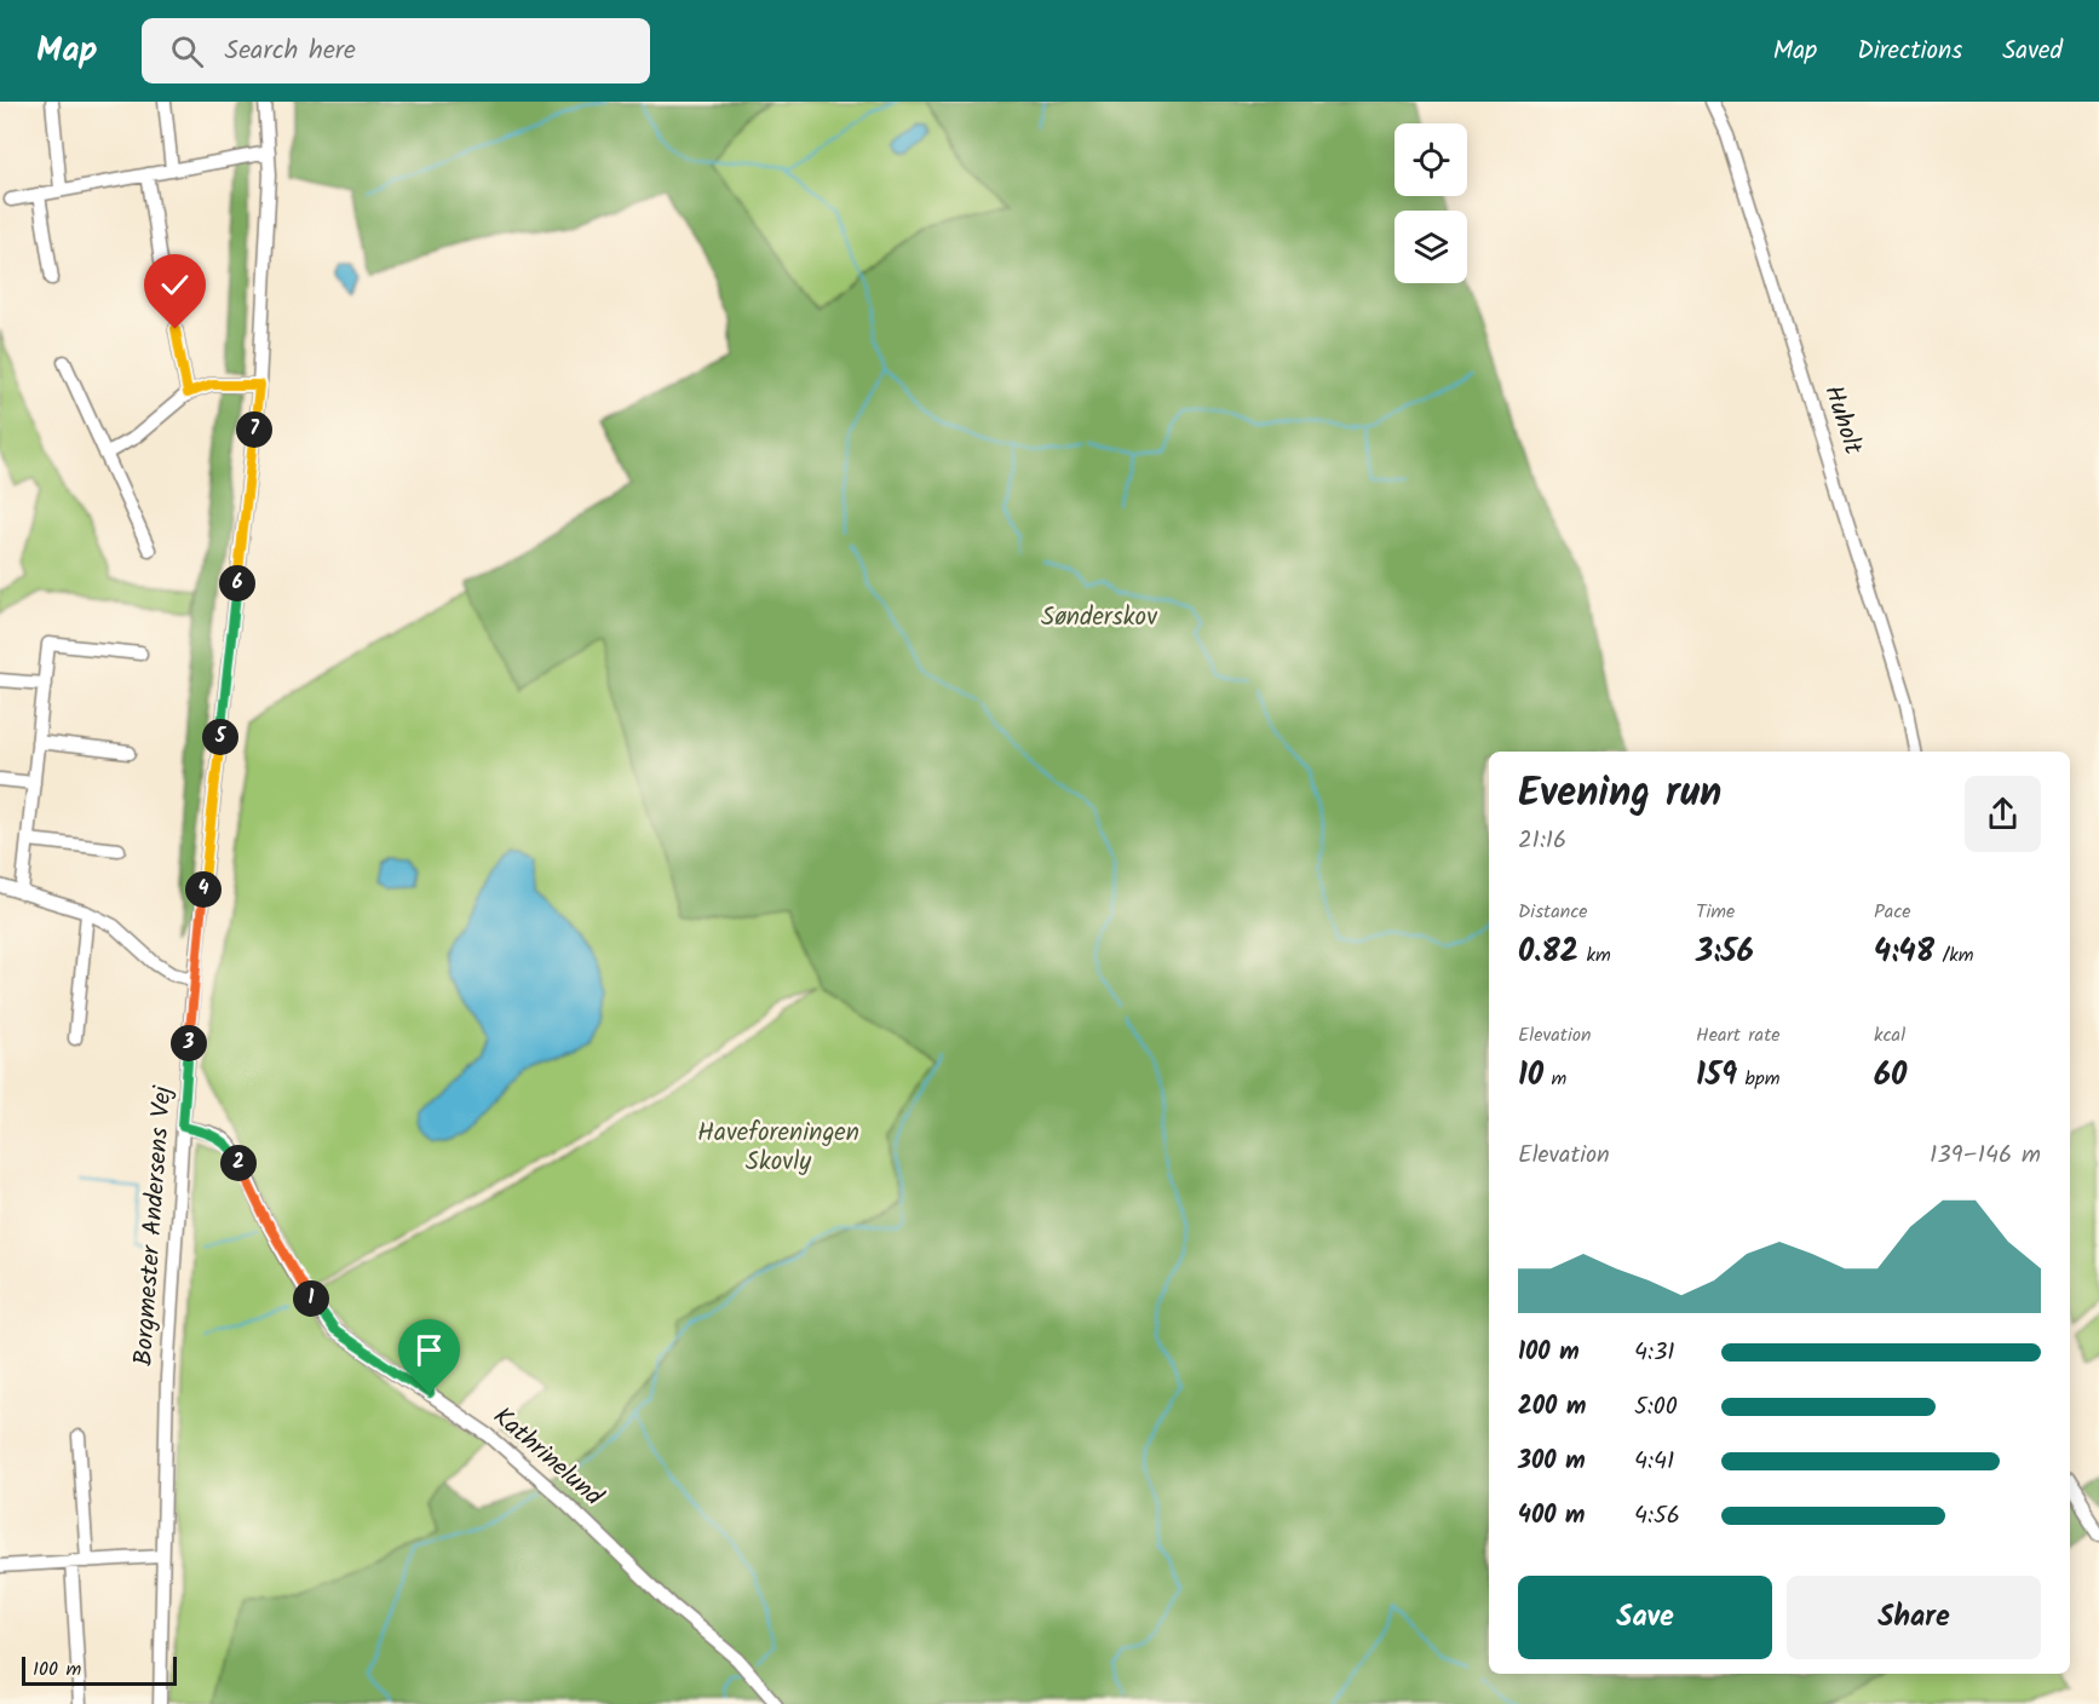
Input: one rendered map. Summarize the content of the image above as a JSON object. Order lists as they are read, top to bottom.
{
  "streets": {
    "street": ["Huholt", "Borgmester Andersens Vej", "Kathrinelund"]
  },
  "crossings": [
    ["Borgmester Andersens Vej", "Kathrinelund"]
  ],
  "parks": ["Sønderskov", "Haveforeningen Skovly"],
  "scale_bar": "100 m",
  "page": {
    "header": "Map",
    "search": "Search here",
    "nav": ["Map", "Directions", "Saved"],
    "pins": [
      "7",
      "6",
      "5",
      "4",
      "3",
      "2",
      "1"
    ],
    "heading": ["Evening run", "21:16"],
    "stats": [
      ["Distance", "0.82 km"],
      ["Time", "3:56"],
      ["Pace", "4:48 /km"],
      ["Elevation", "10 m"],
      ["Heart rate", "159 bpm"],
      ["kcal", "60"]
    ],
    "chart": ["Elevation", "139–146 m"],
    "list": [
      {
        "name": "100 m",
        "note": "4:31"
      },
      {
        "name": "200 m",
        "note": "5:00"
      },
      {
        "name": "300 m",
        "note": "4:41"
      },
      {
        "name": "400 m",
        "note": "4:56"
      }
    ],
    "buttons": ["Save", "Share"],
    "scale": "100 m"
  }
}
